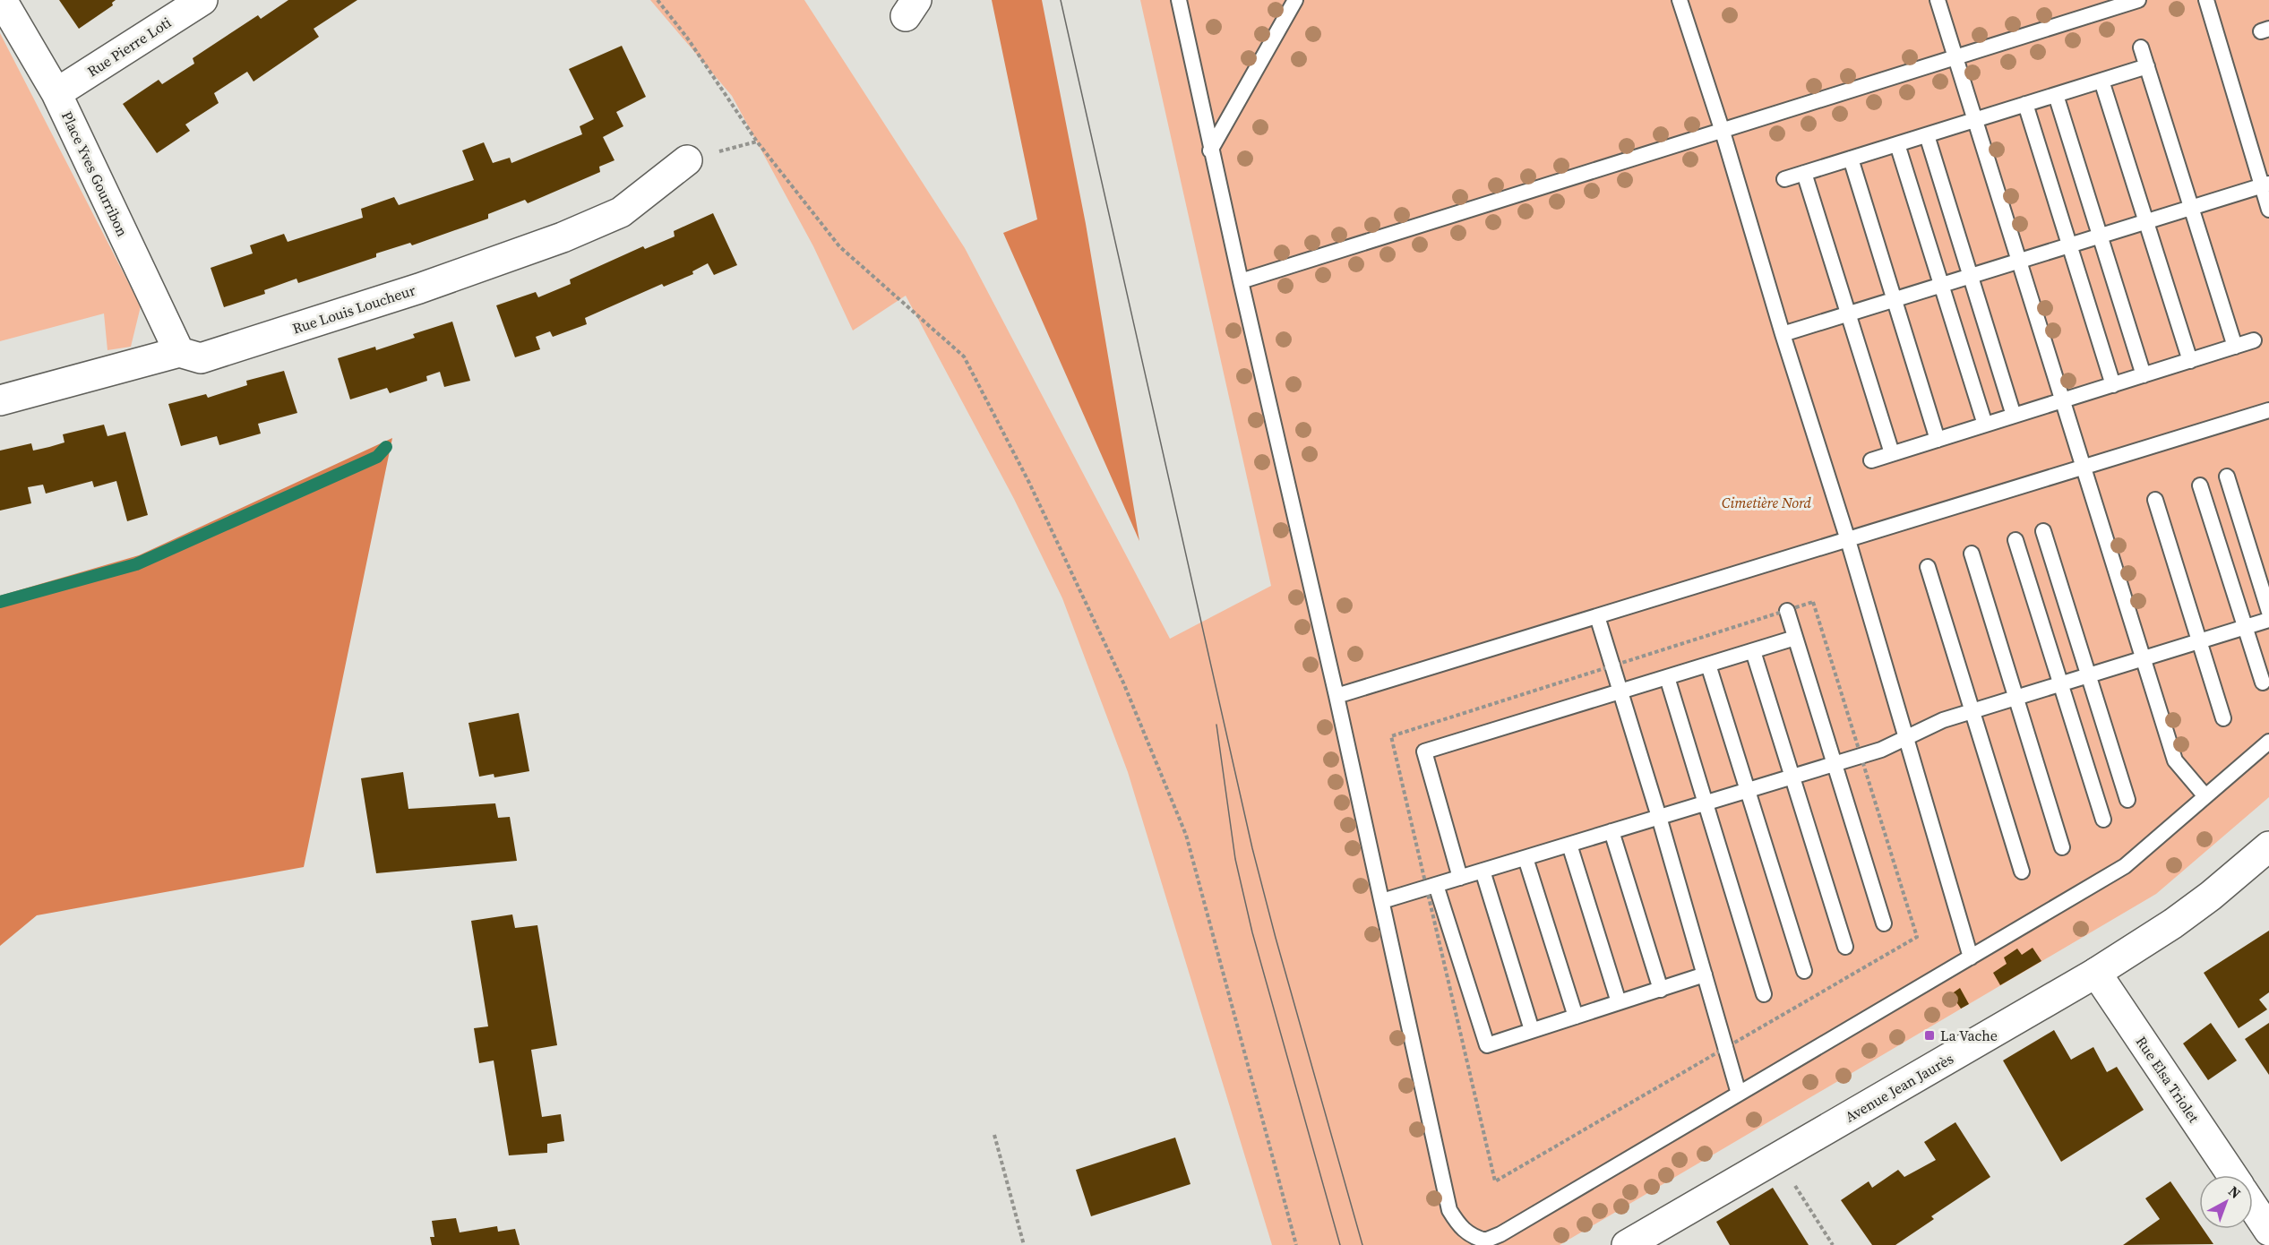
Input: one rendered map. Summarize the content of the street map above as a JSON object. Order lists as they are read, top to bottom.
{
  "streets": {
    "street": [
      "Rue Pierre Loti",
      "Place Yves Gourribon",
      "Rue Louis Loucheur",
      "Rue Elsa Triolet",
      "Avenue Jean Jaurès"
    ]
  },
  "crossings": [
    ["Rue Pierre Loti", "Place Yves Gourribon"],
    ["Place Yves Gourribon", "Rue Louis Loucheur"],
    ["Rue Elsa Triolet", "Avenue Jean Jaurès"]
  ],
  "parks": ["Cimetière Nord"],
  "places": {
    "transit": ["La Vache"]
  },
  "north": "top right"
}
